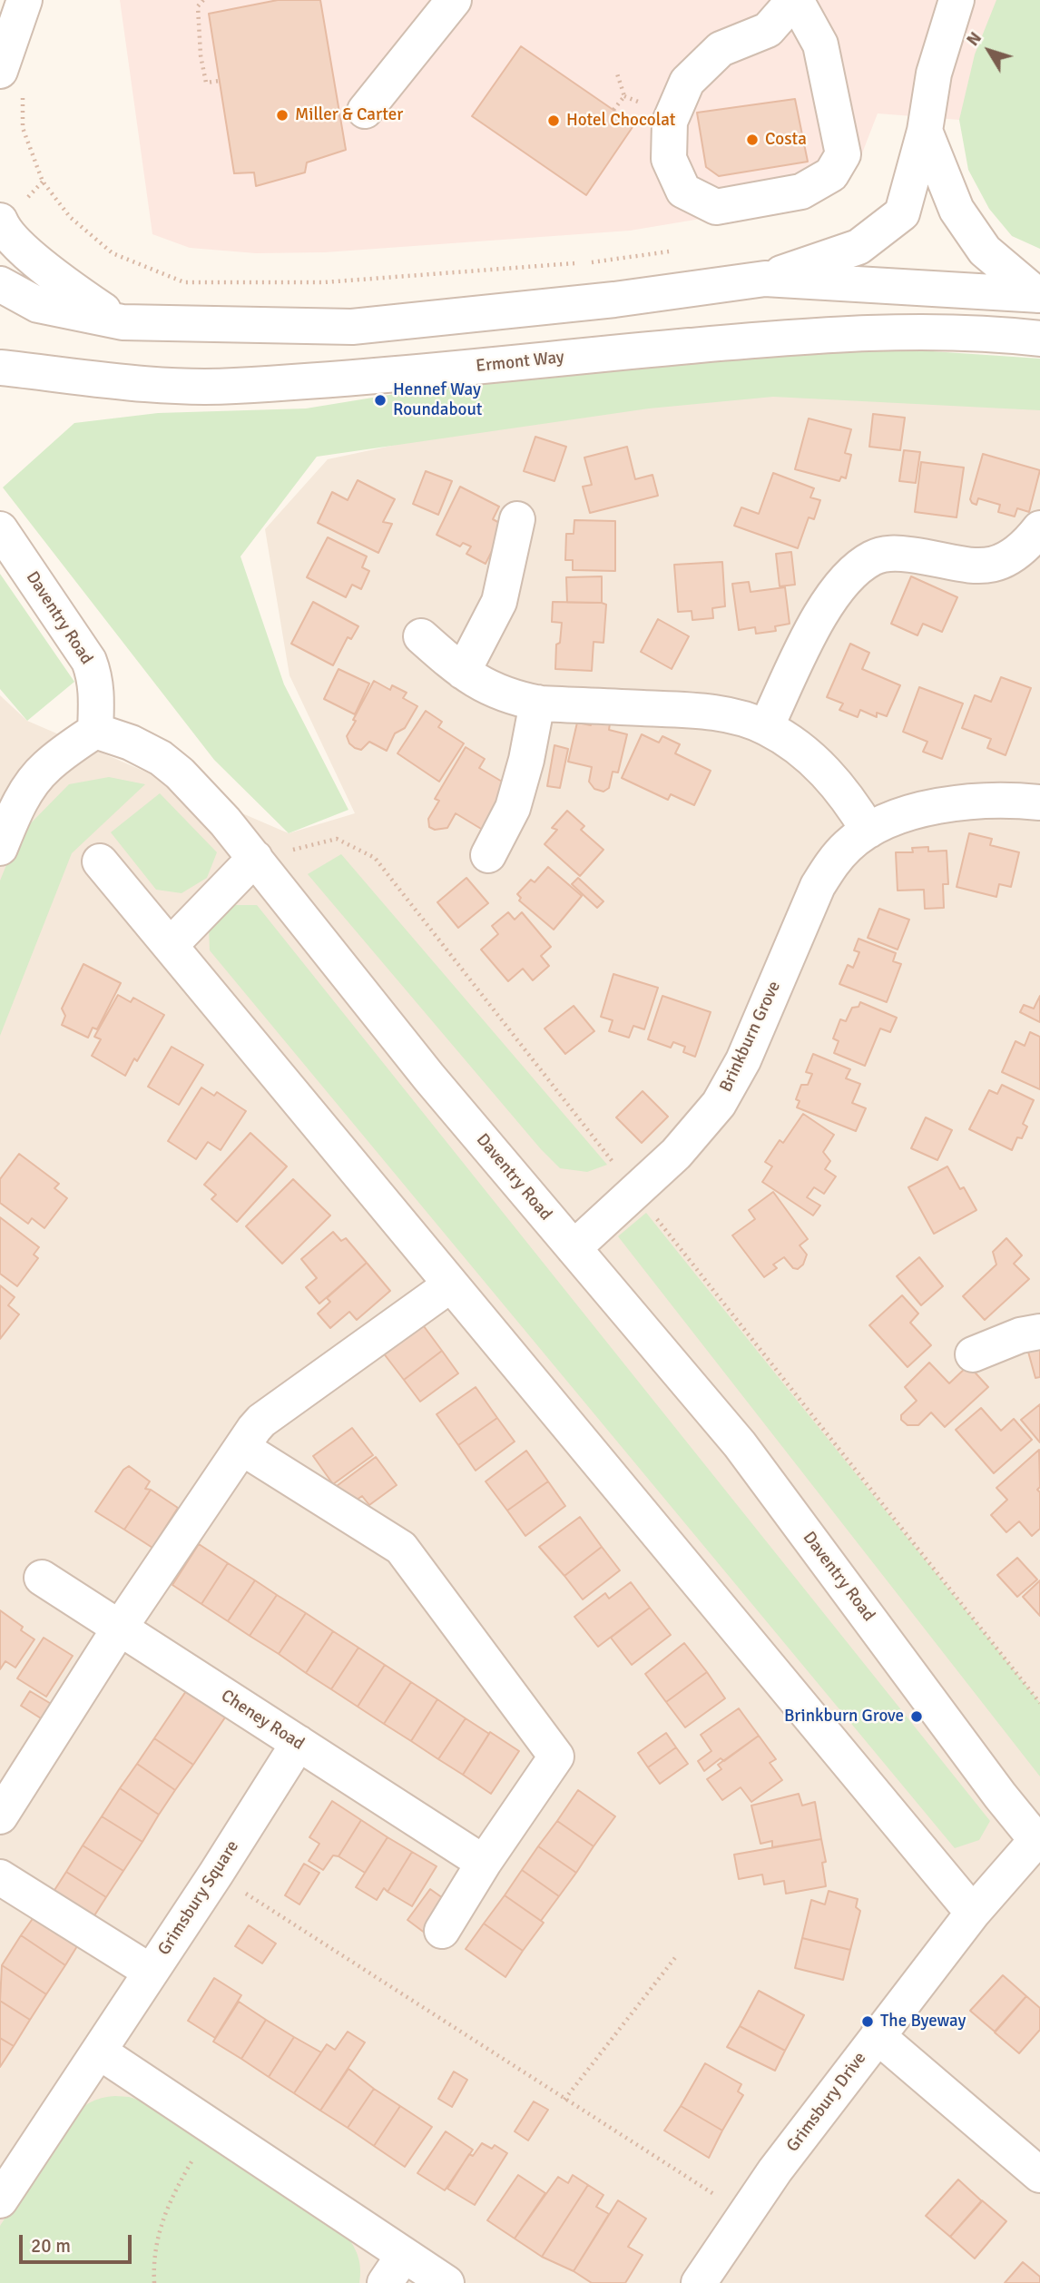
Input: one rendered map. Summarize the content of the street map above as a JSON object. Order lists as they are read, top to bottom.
{
  "streets": {
    "street": [
      "Ermont Way",
      "Daventry Road",
      "Brinkburn Grove",
      "Cheney Road",
      "Grimsbury Square",
      "Grimsbury Drive"
    ]
  },
  "crossings": [
    ["Daventry Road", "Brinkburn Grove"],
    ["Daventry Road", "Grimsbury Drive"],
    ["Cheney Road", "Grimsbury Square"]
  ],
  "places": [
    "Miller & Carter",
    "Hotel Chocolat",
    "Costa",
    "Hennef Way Roundabout",
    "Brinkburn Grove",
    "The Byeway"
  ],
  "scale_bar": "20 m",
  "north": "top left"
}
